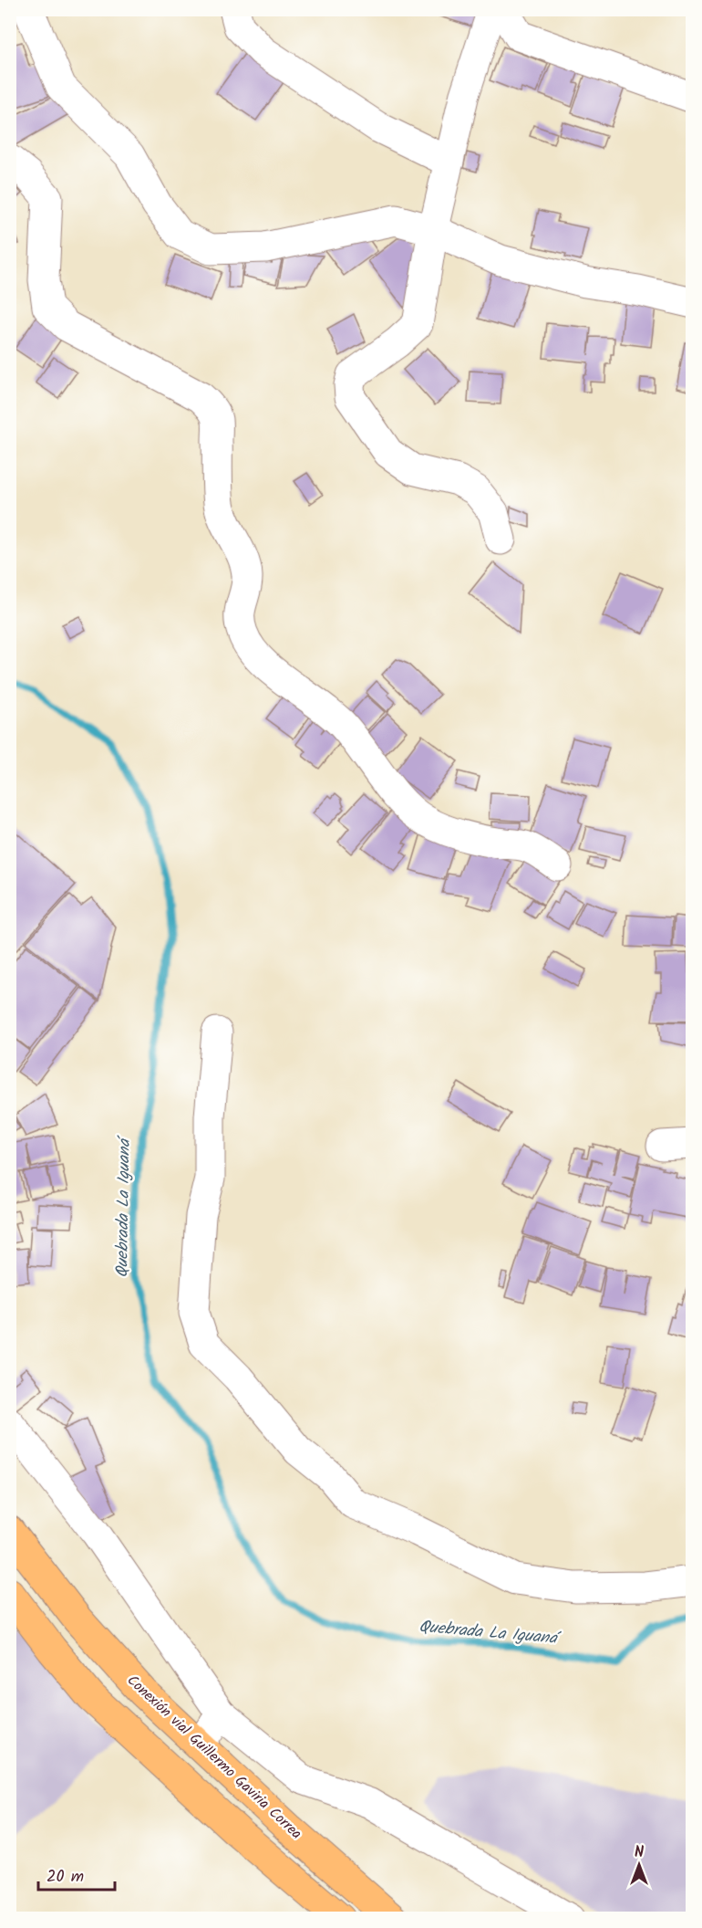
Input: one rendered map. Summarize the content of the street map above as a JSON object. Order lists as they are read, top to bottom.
{
  "streets": {
    "highway": ["Conexión vial Guillermo Gaviria Correa"]
  },
  "water": ["Quebrada La Iguaná"],
  "scale_bar": "20 m",
  "north": "top"
}
